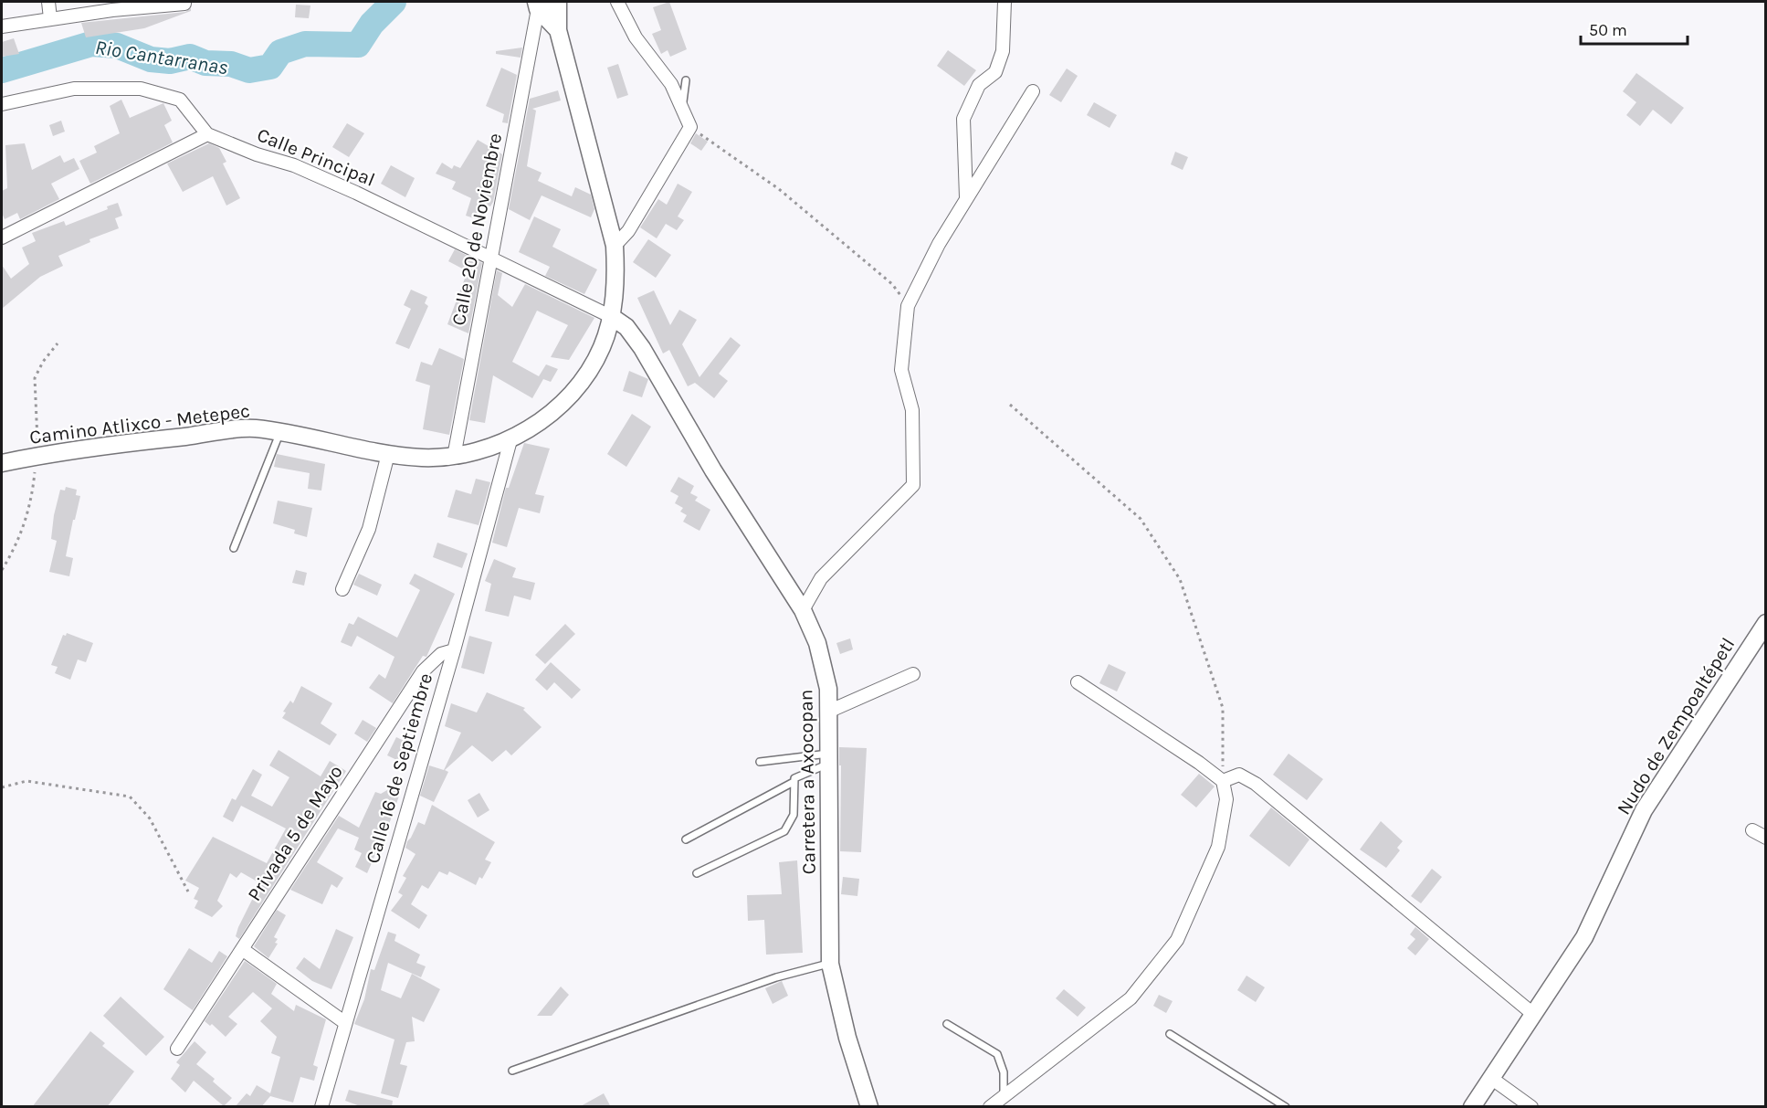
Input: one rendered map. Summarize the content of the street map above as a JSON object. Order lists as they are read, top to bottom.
{
  "streets": {
    "main road": ["Camino Atlixco - Metepec", "Nudo de Zempoaltépetl", "Carretera a Axocopan"],
    "street": [
      "Calle Principal",
      "Calle 20 de Noviembre",
      "Calle 16 de Septiembre",
      "Privada 5 de Mayo"
    ]
  },
  "crossings": [
    ["Calle Principal", "Calle 20 de Noviembre"],
    ["Calle Principal", "Camino Atlixco - Metepec"],
    ["Calle Principal", "Carretera a Axocopan"],
    ["Calle 20 de Noviembre", "Camino Atlixco - Metepec"],
    ["Camino Atlixco - Metepec", "Calle 16 de Septiembre"],
    ["Camino Atlixco - Metepec", "Carretera a Axocopan"],
    ["Calle 16 de Septiembre", "Privada 5 de Mayo"]
  ],
  "water": ["Rio Cantarranas"],
  "scale_bar": "50 m"
}
